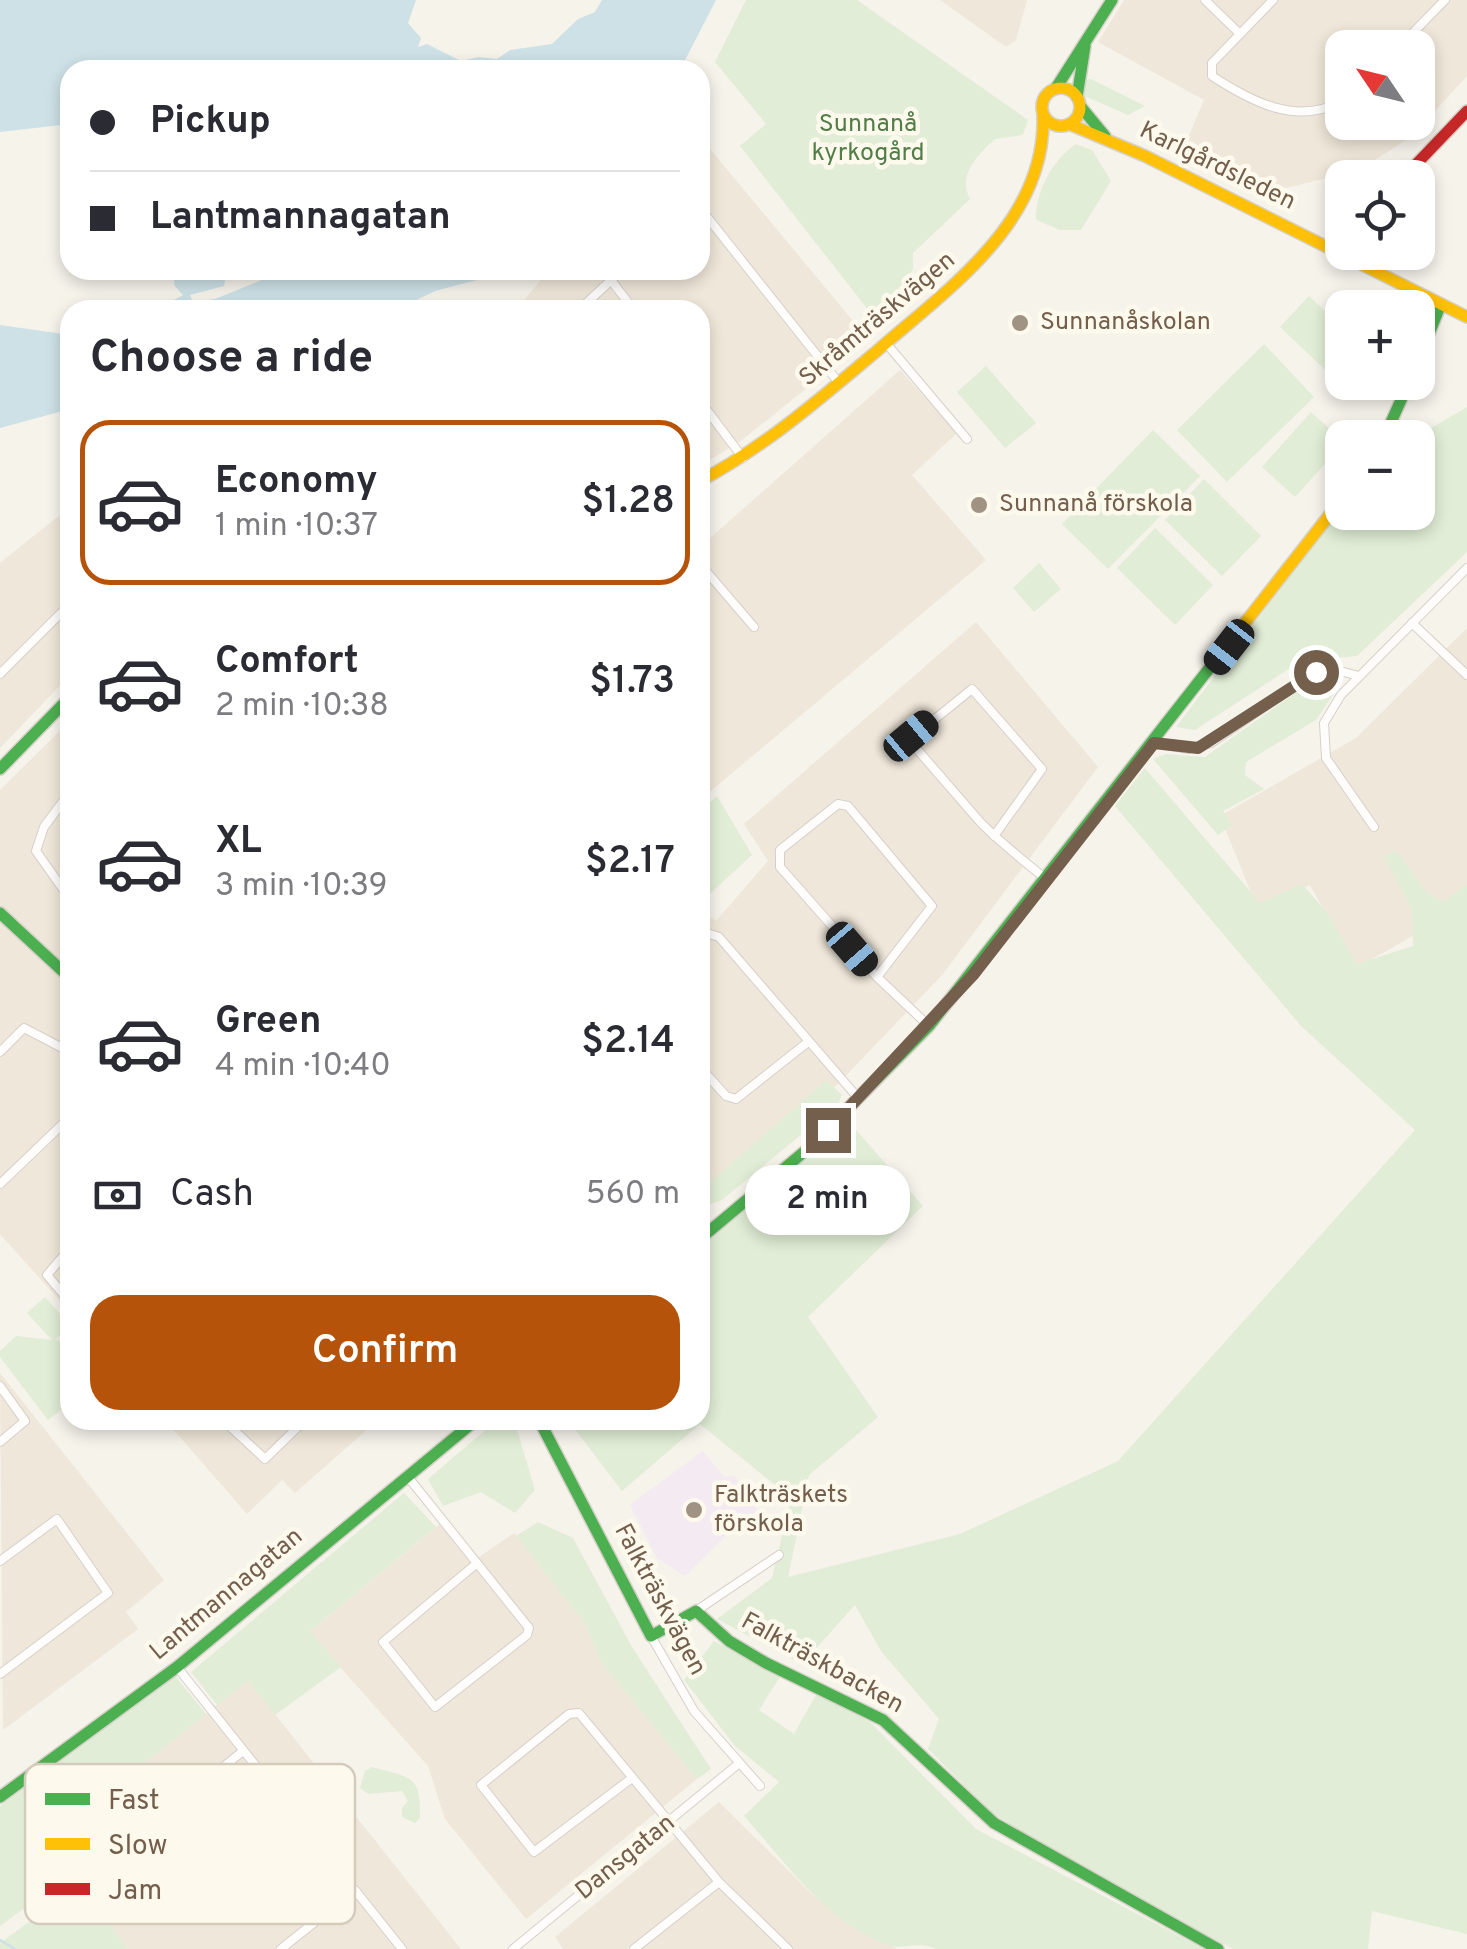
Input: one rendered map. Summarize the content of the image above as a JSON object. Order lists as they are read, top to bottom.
{
  "streets": {
    "street": [
      "Karlgårdsleden",
      "Skråmträskvägen",
      "Lantmannagatan",
      "Falkträskvägen",
      "Falkträskbacken",
      "Dansgatan"
    ]
  },
  "crossings": [
    ["Karlgårdsleden", "Skråmträskvägen"],
    ["Falkträskvägen", "Dansgatan"]
  ],
  "parks": ["Sunnanå kyrkogård"],
  "places": ["Sunnanåskolan", "Sunnanå förskola", "Falkträskets förskola"],
  "legend": ["Fast", "Slow", "Jam"],
  "north": "top left",
  "page": {
    "map_buttons": ["+", "−"],
    "banner": ["Pickup", "Lantmannagatan"],
    "heading": "Choose a ride",
    "list": [
      {
        "name": "Economy",
        "note": "1 min · 10:37",
        "value": "$1.28"
      },
      {
        "name": "Comfort",
        "note": "2 min · 10:38",
        "value": "$1.73"
      },
      {
        "name": "XL",
        "note": "3 min · 10:39",
        "value": "$2.17"
      },
      {
        "name": "Green",
        "note": "4 min · 10:40",
        "value": "$2.14"
      }
    ],
    "pay": ["Cash", "560 m"],
    "bubble": "2 min",
    "buttons": "Confirm"
  }
}
